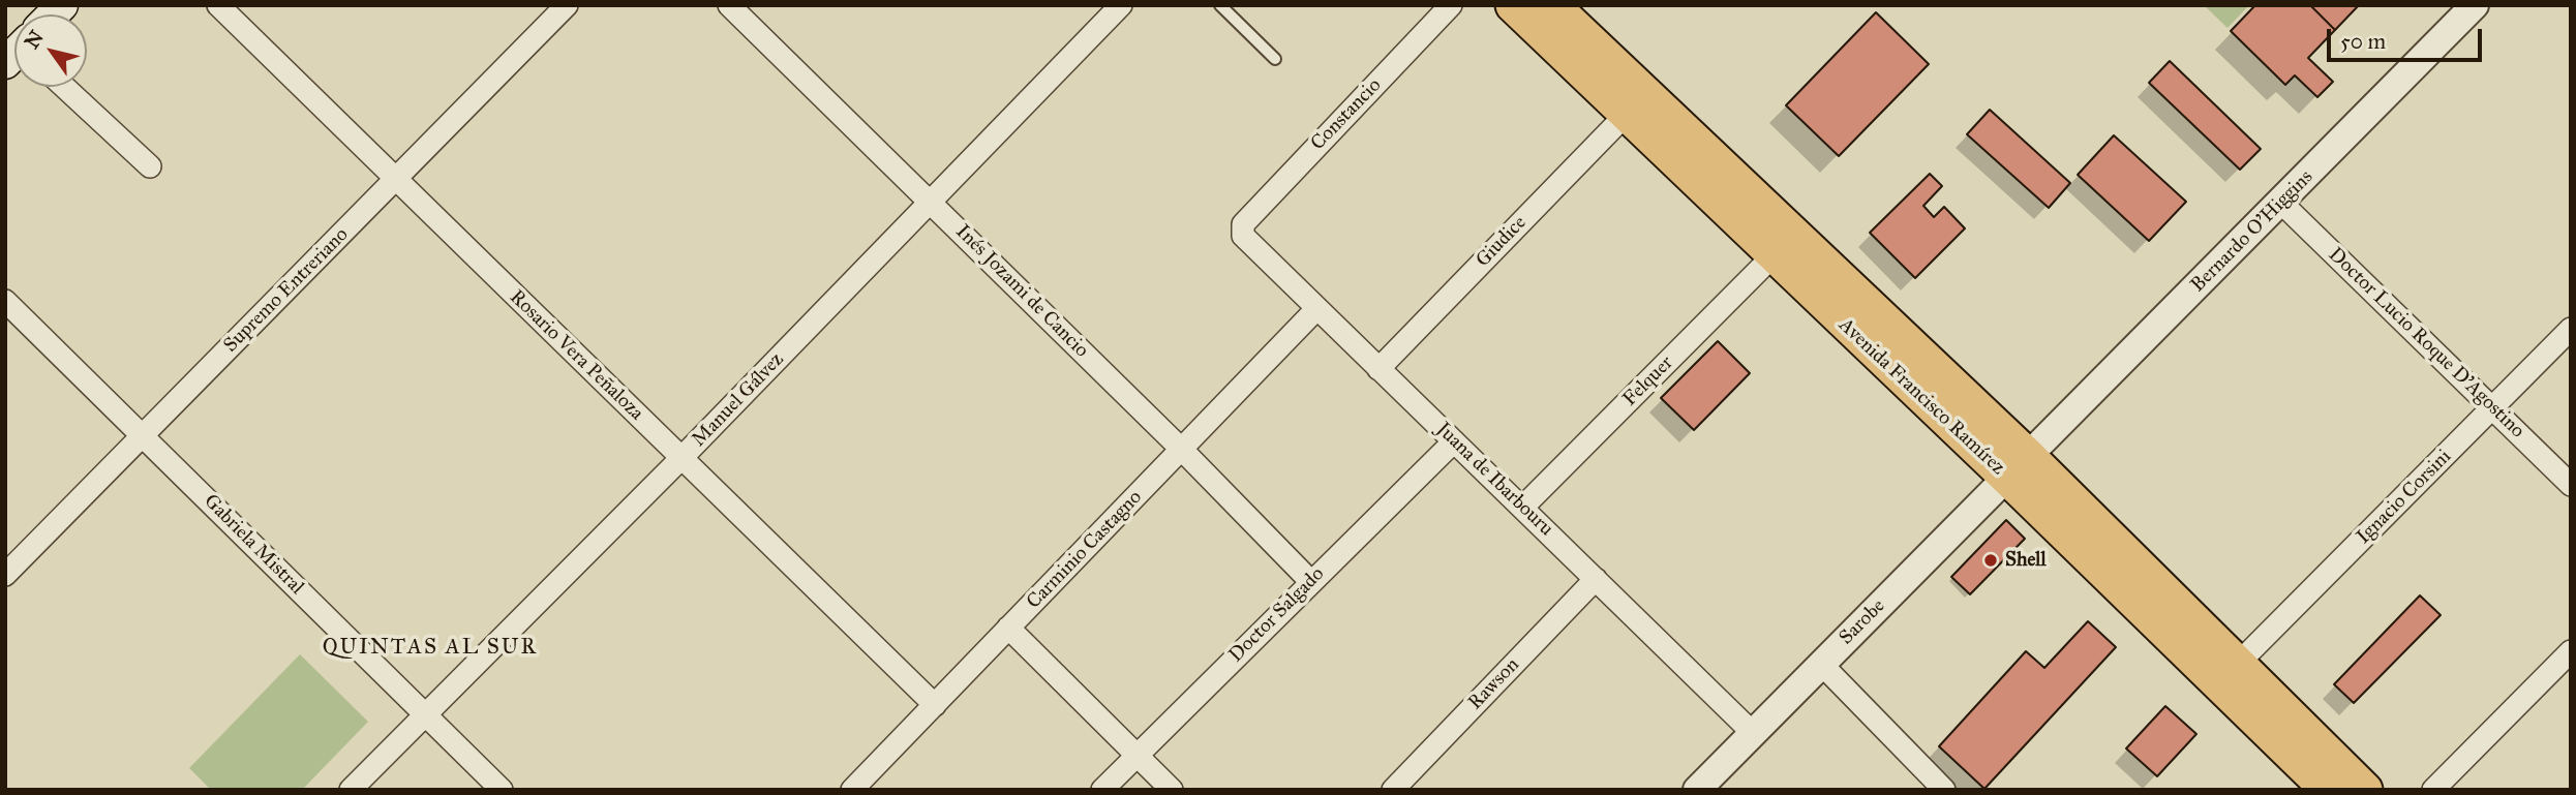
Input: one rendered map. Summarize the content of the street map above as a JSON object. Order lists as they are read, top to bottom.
{
  "streets": {
    "main road": ["Avenida Francisco Ramírez"],
    "street": [
      "Constancio",
      "Bernardo O'Higgins",
      "Giudice",
      "Supremo Entreriano",
      "Inés Jozami de Cancio",
      "Doctor Lucio Roque D’Agostino",
      "Rosario Vera Peñaloza",
      "Felquer",
      "Manuel Gálvez",
      "Juana de Ibarbouru",
      "Ignacio Corsini",
      "Gabriela Mistral",
      "Carminio Castagno",
      "Doctor Salgado",
      "Sarobe",
      "Rawson"
    ]
  },
  "crossings": [
    ["Constancio", "Juana de Ibarbouru"],
    ["Bernardo O'Higgins", "Doctor Lucio Roque D’Agostino"],
    ["Bernardo O'Higgins", "Avenida Francisco Ramírez"],
    ["Bernardo O'Higgins", "Sarobe"],
    ["Giudice", "Avenida Francisco Ramírez"],
    ["Giudice", "Juana de Ibarbouru"],
    ["Supremo Entreriano", "Rosario Vera Peñaloza"],
    ["Supremo Entreriano", "Gabriela Mistral"],
    ["Inés Jozami de Cancio", "Manuel Gálvez"],
    ["Inés Jozami de Cancio", "Carminio Castagno"],
    ["Inés Jozami de Cancio", "Doctor Salgado"],
    ["Doctor Lucio Roque D’Agostino", "Ignacio Corsini"],
    ["Rosario Vera Peñaloza", "Manuel Gálvez"],
    ["Rosario Vera Peñaloza", "Carminio Castagno"],
    ["Felquer", "Avenida Francisco Ramírez"],
    ["Felquer", "Juana de Ibarbouru"],
    ["Avenida Francisco Ramírez", "Ignacio Corsini"],
    ["Avenida Francisco Ramírez", "Sarobe"],
    ["Manuel Gálvez", "Gabriela Mistral"],
    ["Juana de Ibarbouru", "Carminio Castagno"],
    ["Juana de Ibarbouru", "Doctor Salgado"],
    ["Juana de Ibarbouru", "Sarobe"],
    ["Juana de Ibarbouru", "Rawson"]
  ],
  "districts": ["QUINTAS AL SUR"],
  "places": ["Shell"],
  "scale_bar": "50 m",
  "north": "top left"
}
